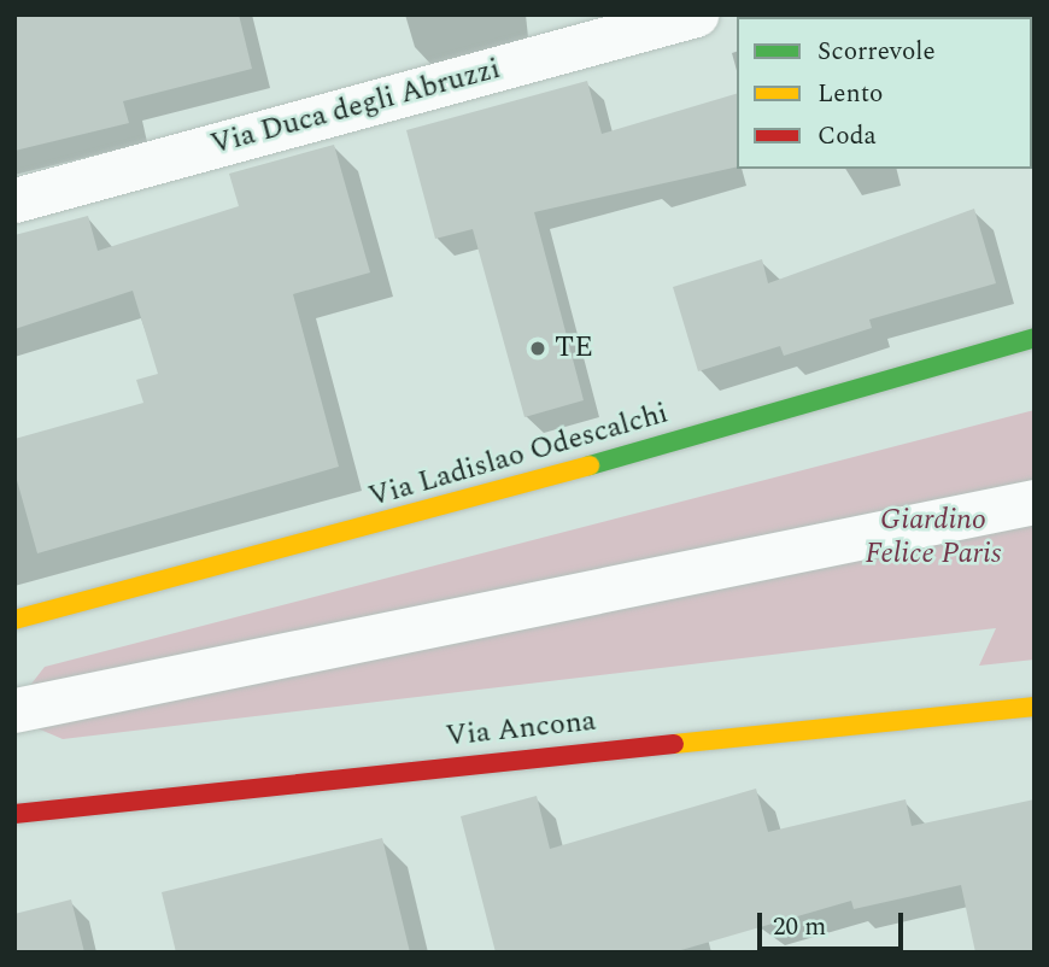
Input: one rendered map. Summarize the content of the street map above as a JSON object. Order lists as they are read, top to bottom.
{
  "streets": {
    "street": ["Via Duca degli Abruzzi", "Via Ladislao Odescalchi", "Via Ancona"]
  },
  "parks": ["Giardino Felice Paris"],
  "places": ["TE"],
  "legend": ["Scorrevole", "Lento", "Coda"],
  "scale_bar": "20 m"
}
